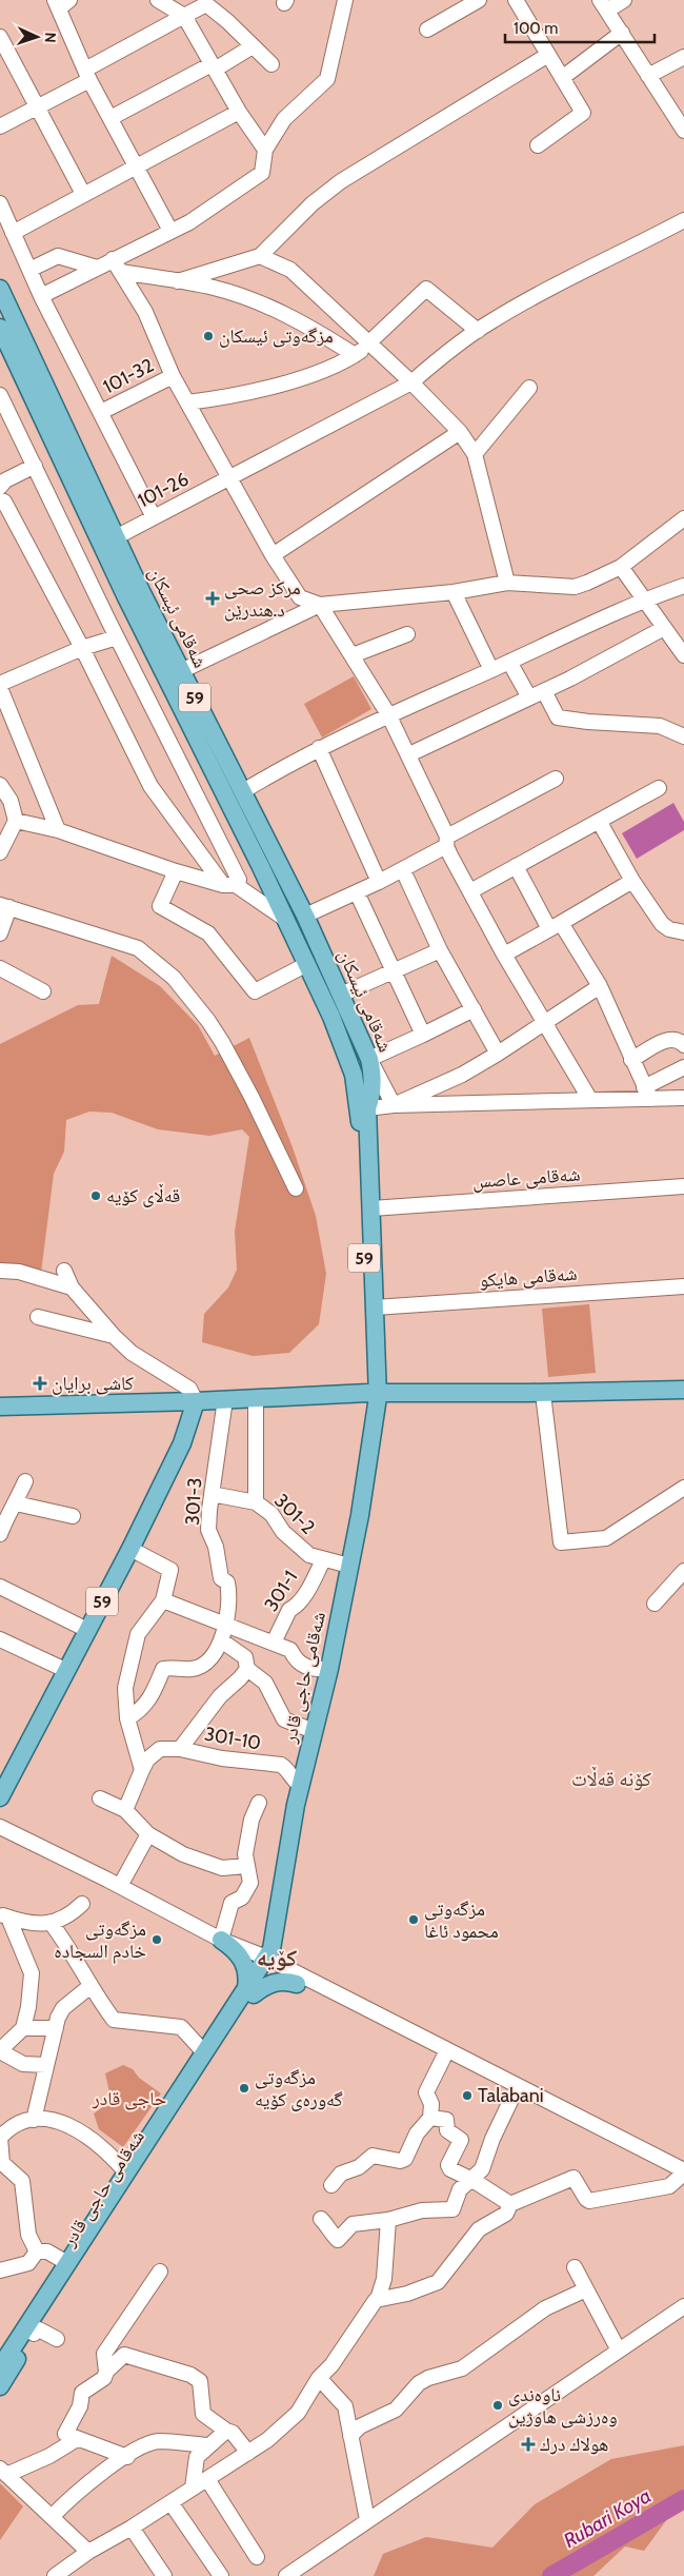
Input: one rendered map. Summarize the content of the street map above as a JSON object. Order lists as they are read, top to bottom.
{
  "streets": {
    "main road": ["شەقامی ئیسکان", "59", "شەقامی حاجی قادر"],
    "street": [
      "101-32",
      "101-26",
      "شه‌قامی عاصس",
      "شه‌قامی هایكو",
      "301-3",
      "301-2",
      "301-1",
      "301-10"
    ]
  },
  "crossings": [
    ["101-26", "شەقامی ئیسکان"],
    ["شەقامی ئیسکان", "59"],
    ["59", "شه‌قامی عاصس"],
    ["59", "شه‌قامی هایكو"],
    ["59", "شەقامی حاجی قادر"],
    ["301-3", "301-2"],
    ["301-2", "301-1"],
    ["301-2", "شەقامی حاجی قادر"],
    ["شەقامی حاجی قادر", "301-10"]
  ],
  "districts": ["کۆنە قەڵات", "کۆیە"],
  "water": ["Rubari Koya"],
  "parks": ["حاجی قادر"],
  "places": {
    "other": [
      "مزگەوتی ئیسکان",
      "قەڵای کۆیە",
      "مزگه‌وتی محمود ئاغا",
      "مزگه‌وتی خادم السجاده",
      "مزگه‌وتی گه‌وره‌ی كۆیه",
      "Talabani",
      "ناوەندی وەرزشی هاوژین"
    ],
    "health": ["مرکز صحی د.هندرێن", "كاشی برایان", "هولاك درك"]
  },
  "scale_bar": "100 m",
  "north": "right"
}
